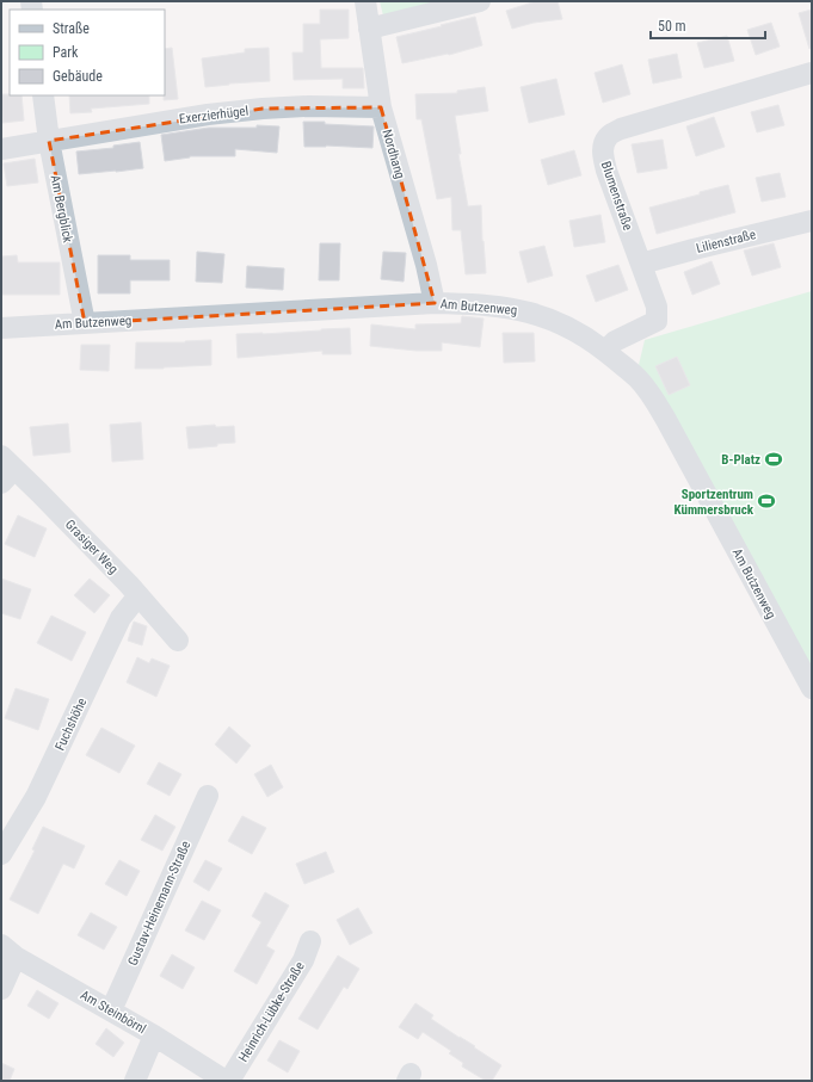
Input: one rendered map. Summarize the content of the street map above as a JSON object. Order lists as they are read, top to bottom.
{
  "streets": {
    "street": [
      "Exerzierhügel",
      "Nordhang",
      "Blumenstraße",
      "Am Bergblick",
      "Lilienstraße",
      "Am Butzenweg",
      "Grasiger Weg",
      "Fuchshöhe",
      "Gustav-Heinemann-Straße",
      "Am Steinbörnl",
      "Heinrich-Lübke-Straße"
    ]
  },
  "crossings": [
    ["Exerzierhügel", "Nordhang"],
    ["Exerzierhügel", "Am Bergblick"],
    ["Nordhang", "Am Butzenweg"],
    ["Blumenstraße", "Lilienstraße"],
    ["Blumenstraße", "Am Butzenweg"],
    ["Am Bergblick", "Am Butzenweg"],
    ["Grasiger Weg", "Fuchshöhe"],
    ["Gustav-Heinemann-Straße", "Am Steinbörnl"]
  ],
  "places": {
    "sports": ["B-Platz", "Sportzentrum Kümmersbruck"]
  },
  "legend": ["Straße", "Park", "Gebäude"],
  "scale_bar": "50 m"
}
